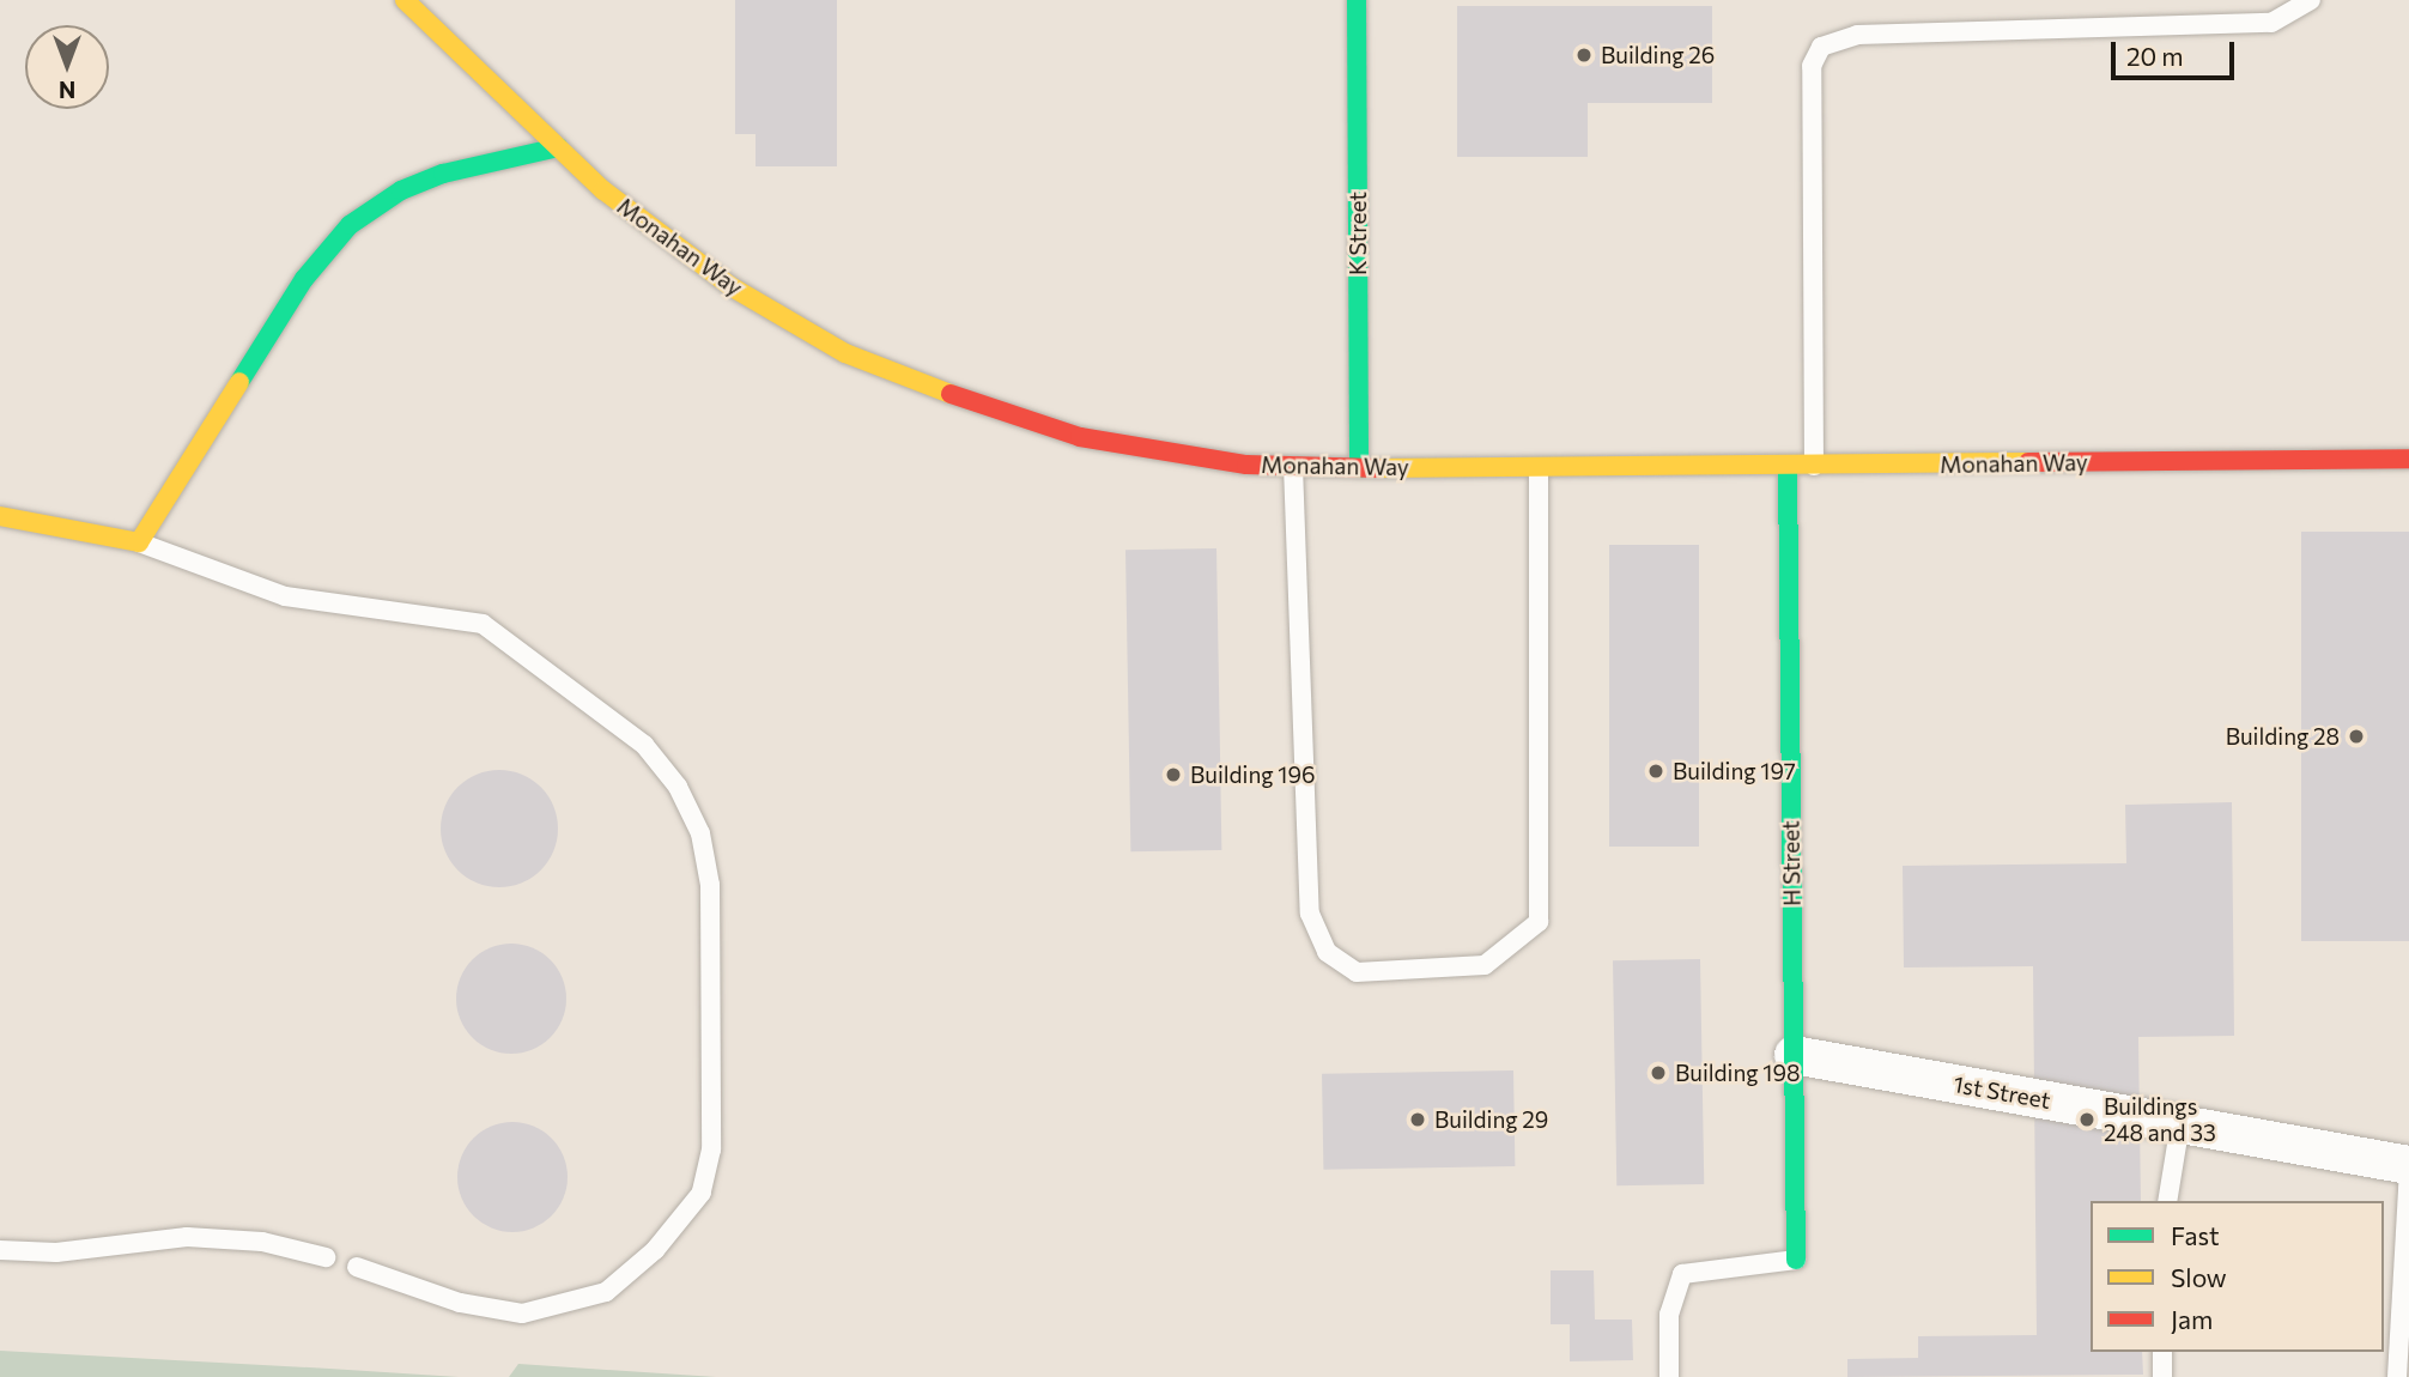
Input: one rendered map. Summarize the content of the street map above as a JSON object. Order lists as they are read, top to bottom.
{
  "streets": {
    "street": [
      "K Street",
      "Monahan Way",
      "H Street",
      "1st Street"
    ]
  },
  "crossings": [
    ["K Street", "Monahan Way"],
    ["Monahan Way", "H Street"],
    ["H Street", "1st Street"]
  ],
  "places": [
    "Building 26",
    "Building 28",
    "Building 197",
    "Building 196",
    "Building 198",
    "Building 29",
    "Buildings 248 and 33"
  ],
  "legend": ["Fast", "Slow", "Jam"],
  "scale_bar": "20 m",
  "north": "bottom"
}
